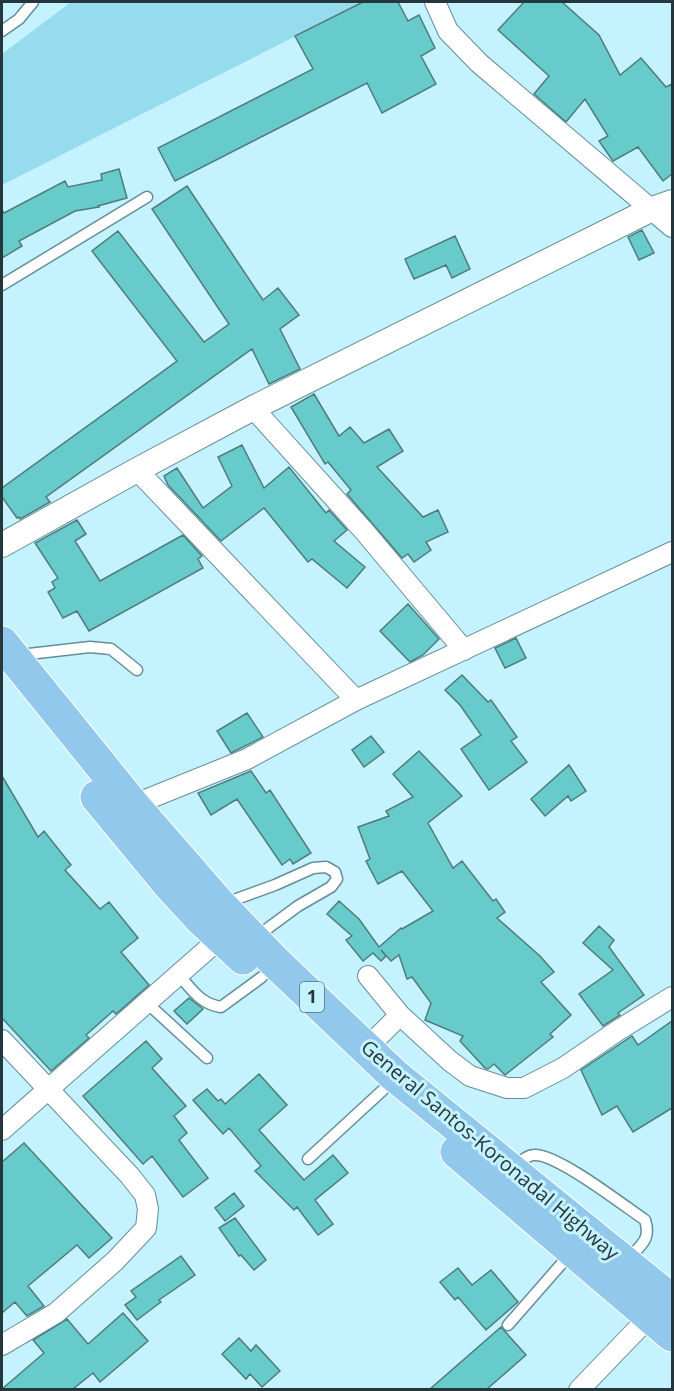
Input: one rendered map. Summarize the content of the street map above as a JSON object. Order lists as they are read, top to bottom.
{
  "streets": {
    "highway": ["1", "General Santos-Koronadal Highway"]
  }
}
